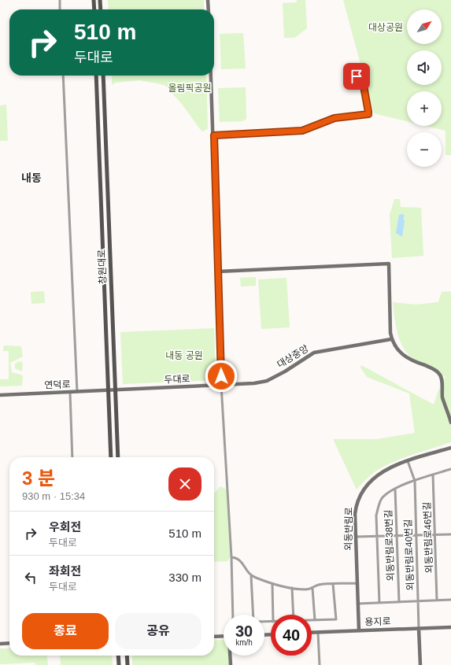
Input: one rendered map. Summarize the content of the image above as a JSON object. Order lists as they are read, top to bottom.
{
  "streets": {
    "main road": ["창원대로"],
    "street": [
      "대상중앙",
      "두대로",
      "연덕로",
      "외동반림로",
      "외동반림로46번길",
      "외동반림로38번길",
      "외동반림로40번길",
      "용지로"
    ]
  },
  "crossings": [
    ["창원대로", "두대로"],
    ["창원대로", "연덕로"],
    ["대상중앙", "두대로"],
    ["두대로", "연덕로"],
    ["외동반림로", "외동반림로40번길"],
    ["외동반림로", "용지로"],
    ["외동반림로40번길", "용지로"]
  ],
  "districts": ["내동"],
  "parks": ["대상공원", "올림픽공원", "내동 공원"],
  "north": "top right",
  "page": {
    "map_buttons": ["+", "−"],
    "turn": ["510 m", "두대로"],
    "heading": ["3 분", "930 m · 15:34"],
    "list": [
      {
        "name": "우회전",
        "note": "두대로",
        "value": "510 m"
      },
      {
        "name": "좌회전",
        "note": "두대로",
        "value": "330 m"
      }
    ],
    "buttons": ["종료", "공유"],
    "speed": "30 km/h",
    "limit": "40"
  }
}
